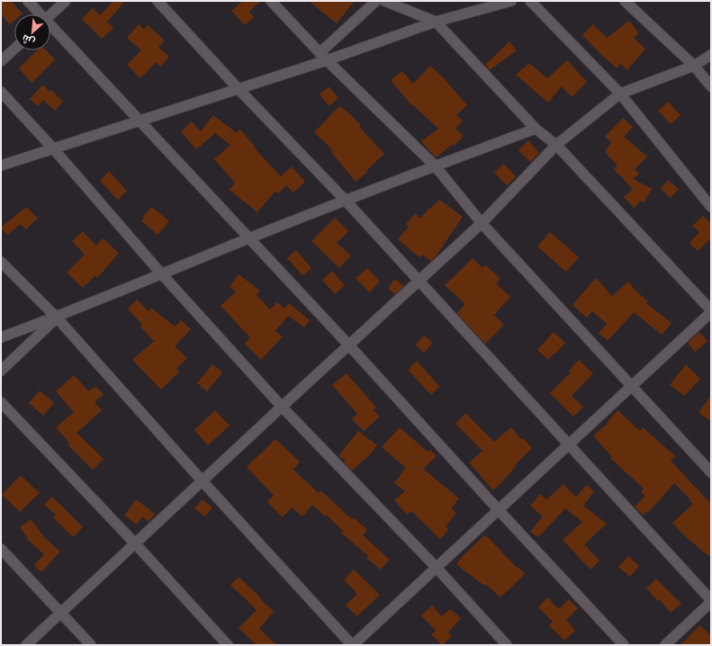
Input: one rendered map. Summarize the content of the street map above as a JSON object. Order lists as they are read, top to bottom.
{
  "north": "bottom left"
}
